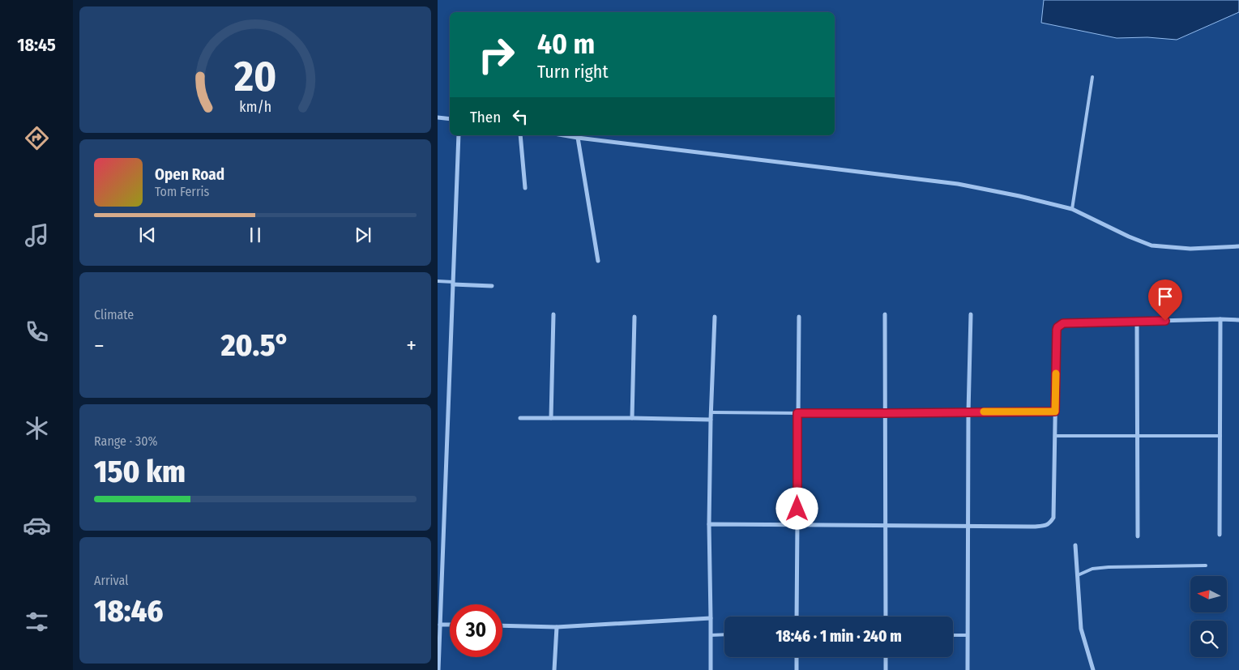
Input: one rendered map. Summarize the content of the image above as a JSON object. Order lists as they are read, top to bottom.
{
  "north": "left",
  "page": {
    "tabs": "18:45",
    "turn": ["40 m", "Turn right"],
    "then": "Then",
    "song": ["Open Road", "Tom Ferris"],
    "tile": [
      "Climate",
      ["Range · 30%", "150 km"],
      ["Arrival", "18:46"]
    ],
    "heat": ["−", "20.5°", "+"],
    "limit": "30",
    "trip": "18:46 · 1 min · 240 m",
    "gauge": ["20", "km/h"]
  }
}
